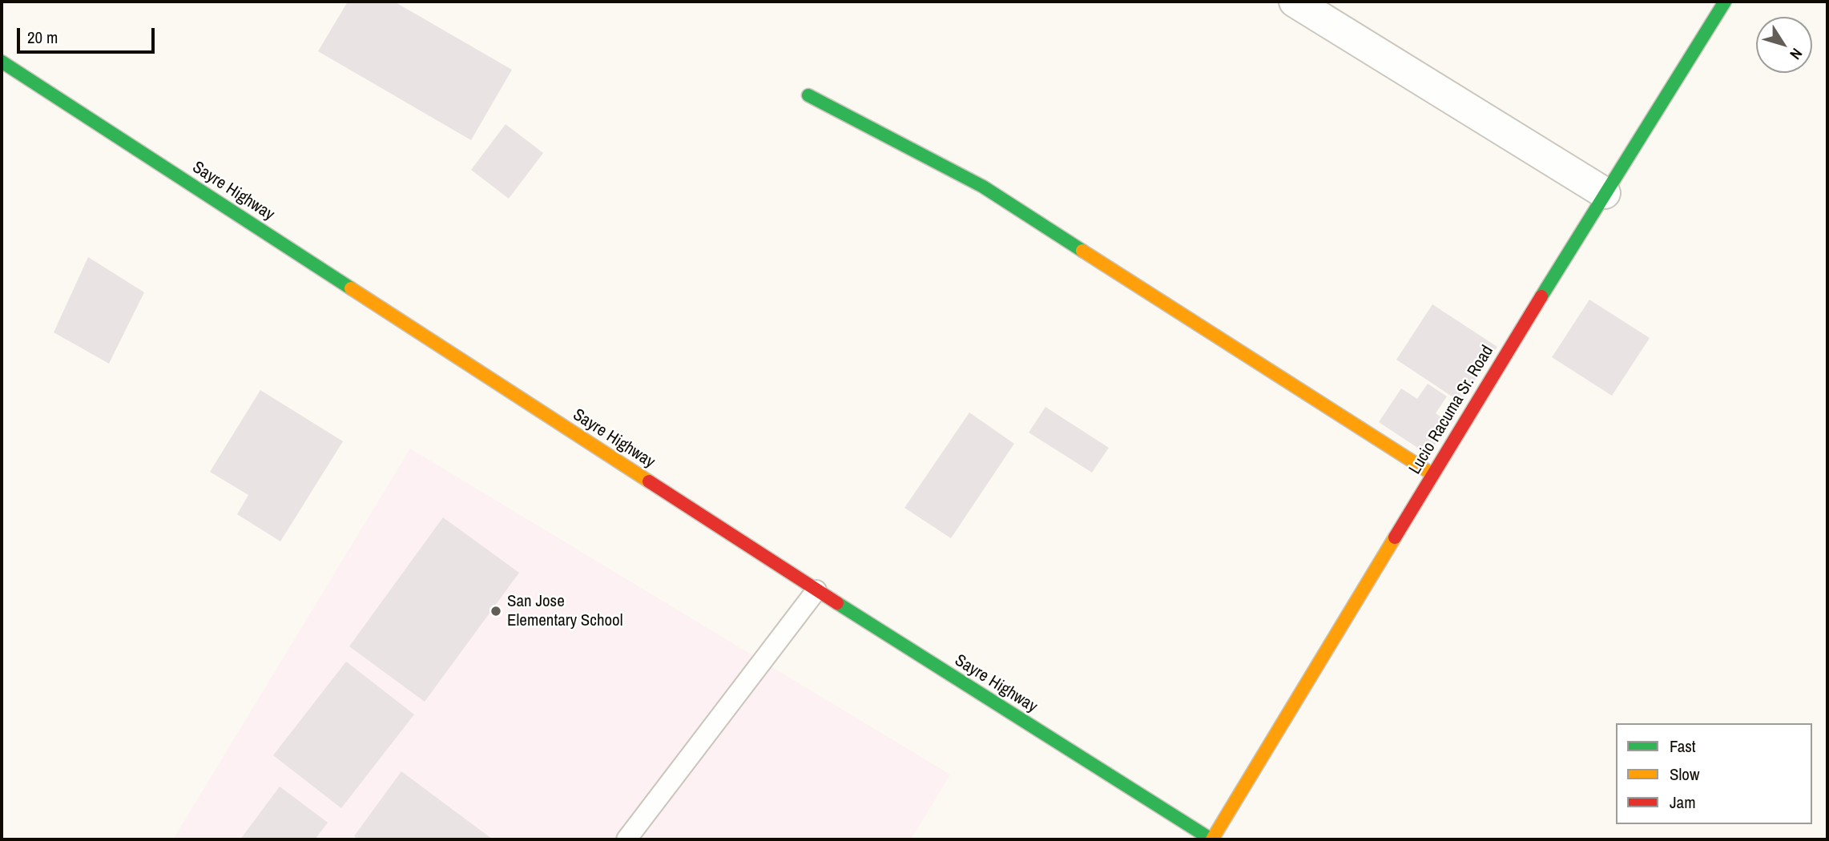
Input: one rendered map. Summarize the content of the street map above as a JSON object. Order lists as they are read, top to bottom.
{
  "streets": {
    "main road": ["Sayre Highway", "Lucio Racuma Sr. Road"]
  },
  "crossings": [
    ["Sayre Highway", "Lucio Racuma Sr. Road"]
  ],
  "places": ["San Jose Elementary School"],
  "legend": ["Fast", "Slow", "Jam"],
  "scale_bar": "20 m",
  "north": "bottom right"
}
